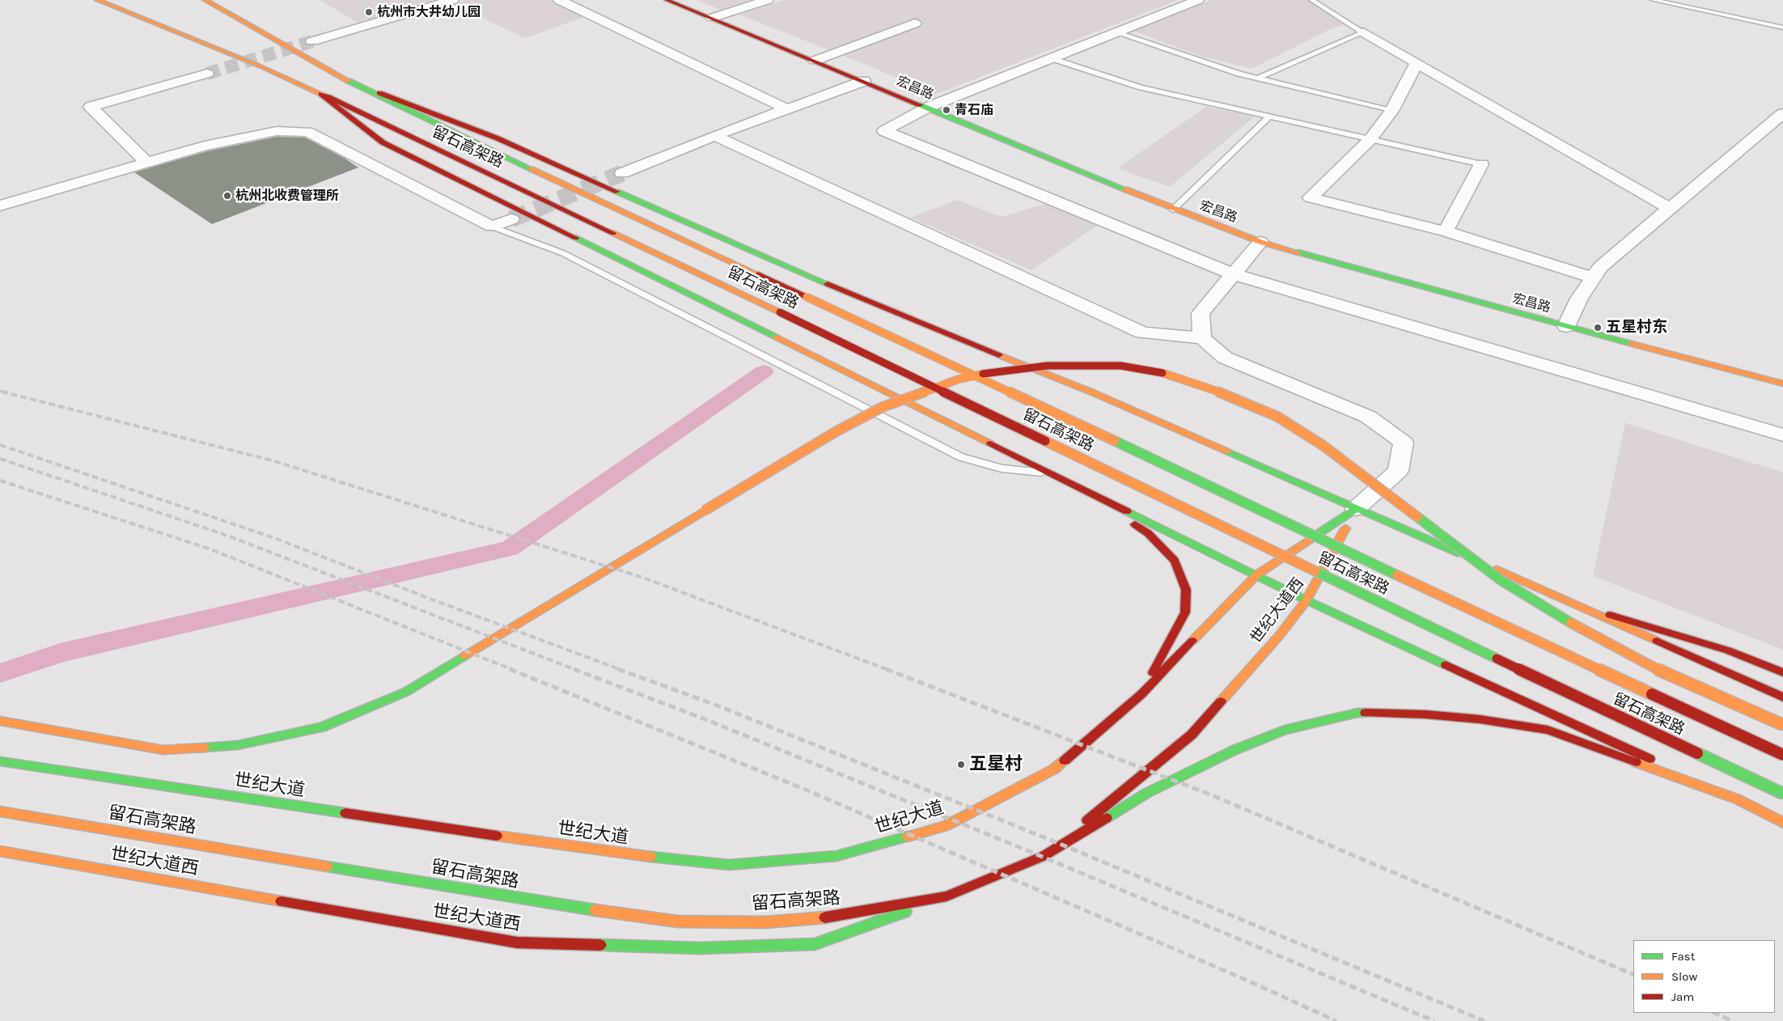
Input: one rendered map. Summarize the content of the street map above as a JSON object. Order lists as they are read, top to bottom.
{
  "streets": {
    "main road": [
      "宏昌路",
      "留石高架路",
      "世纪大道西",
      "世纪大道"
    ]
  },
  "crossings": [
    ["留石高架路", "世纪大道西"],
    ["世纪大道西", "世纪大道"]
  ],
  "places": [
    "杭州市大井幼儿园",
    "青石庙",
    "杭州北收费管理所",
    "五星村东",
    "五星村"
  ],
  "legend": ["Fast", "Slow", "Jam"]
}
